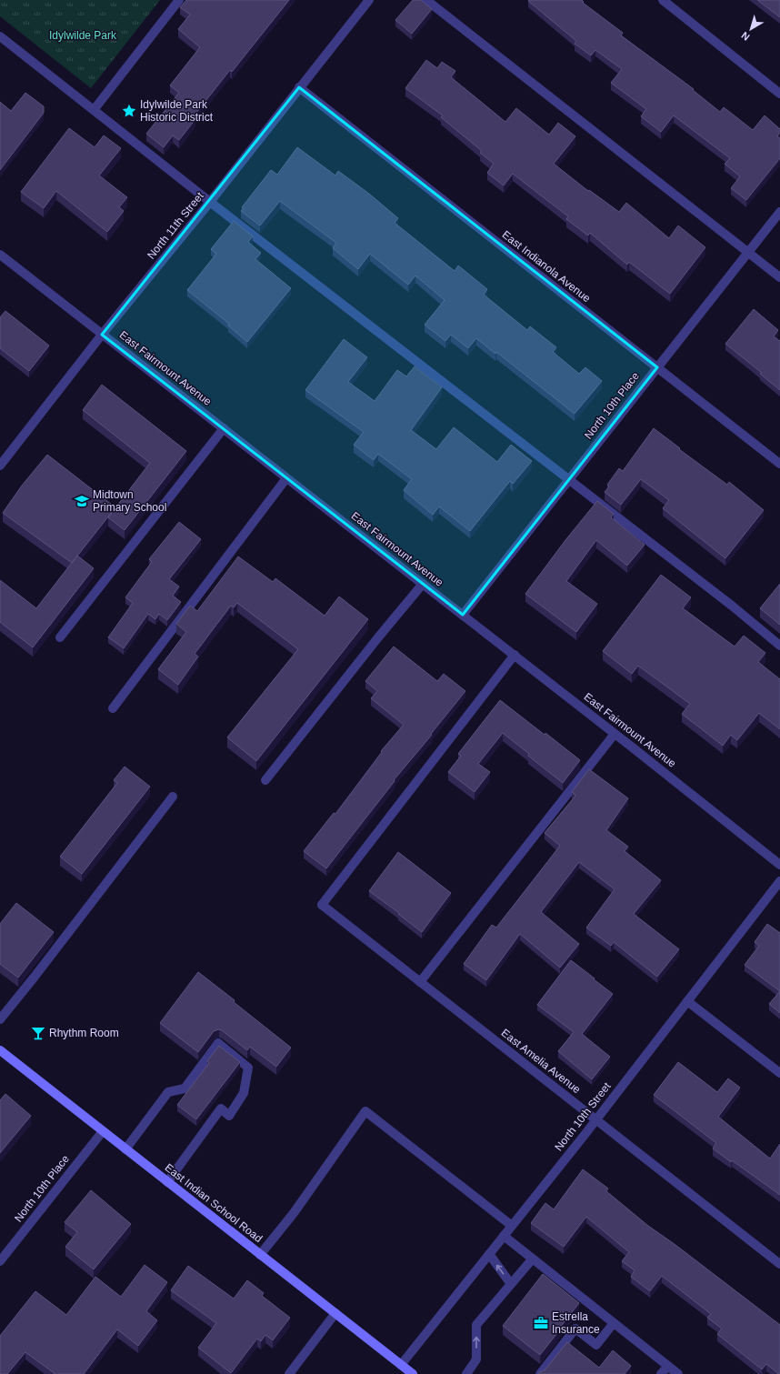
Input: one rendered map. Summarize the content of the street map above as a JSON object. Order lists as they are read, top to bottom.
{
  "streets": {
    "main road": ["East Indian School Road"],
    "street": [
      "North 11th Street",
      "East Indianola Avenue",
      "East Fairmount Avenue",
      "North 10th Place",
      "East Amelia Avenue",
      "North 10th Street"
    ]
  },
  "crossings": [
    ["North 11th Street", "East Indianola Avenue"],
    ["North 11th Street", "East Fairmount Avenue"],
    ["East Indianola Avenue", "North 10th Place"],
    ["East Fairmount Avenue", "North 10th Place"],
    ["East Fairmount Avenue", "East Amelia Avenue"],
    ["North 10th Place", "East Indian School Road"],
    ["East Amelia Avenue", "North 10th Street"],
    ["North 10th Street", "East Indian School Road"]
  ],
  "parks": ["Idylwilde Park"],
  "places": {
    "place": ["Idylwilde Park Historic District"],
    "school or university": ["Midtown Primary School"],
    "bar": ["Rhythm Room"],
    "office": ["Estrella Insurance"]
  },
  "north": "bottom left"
}
